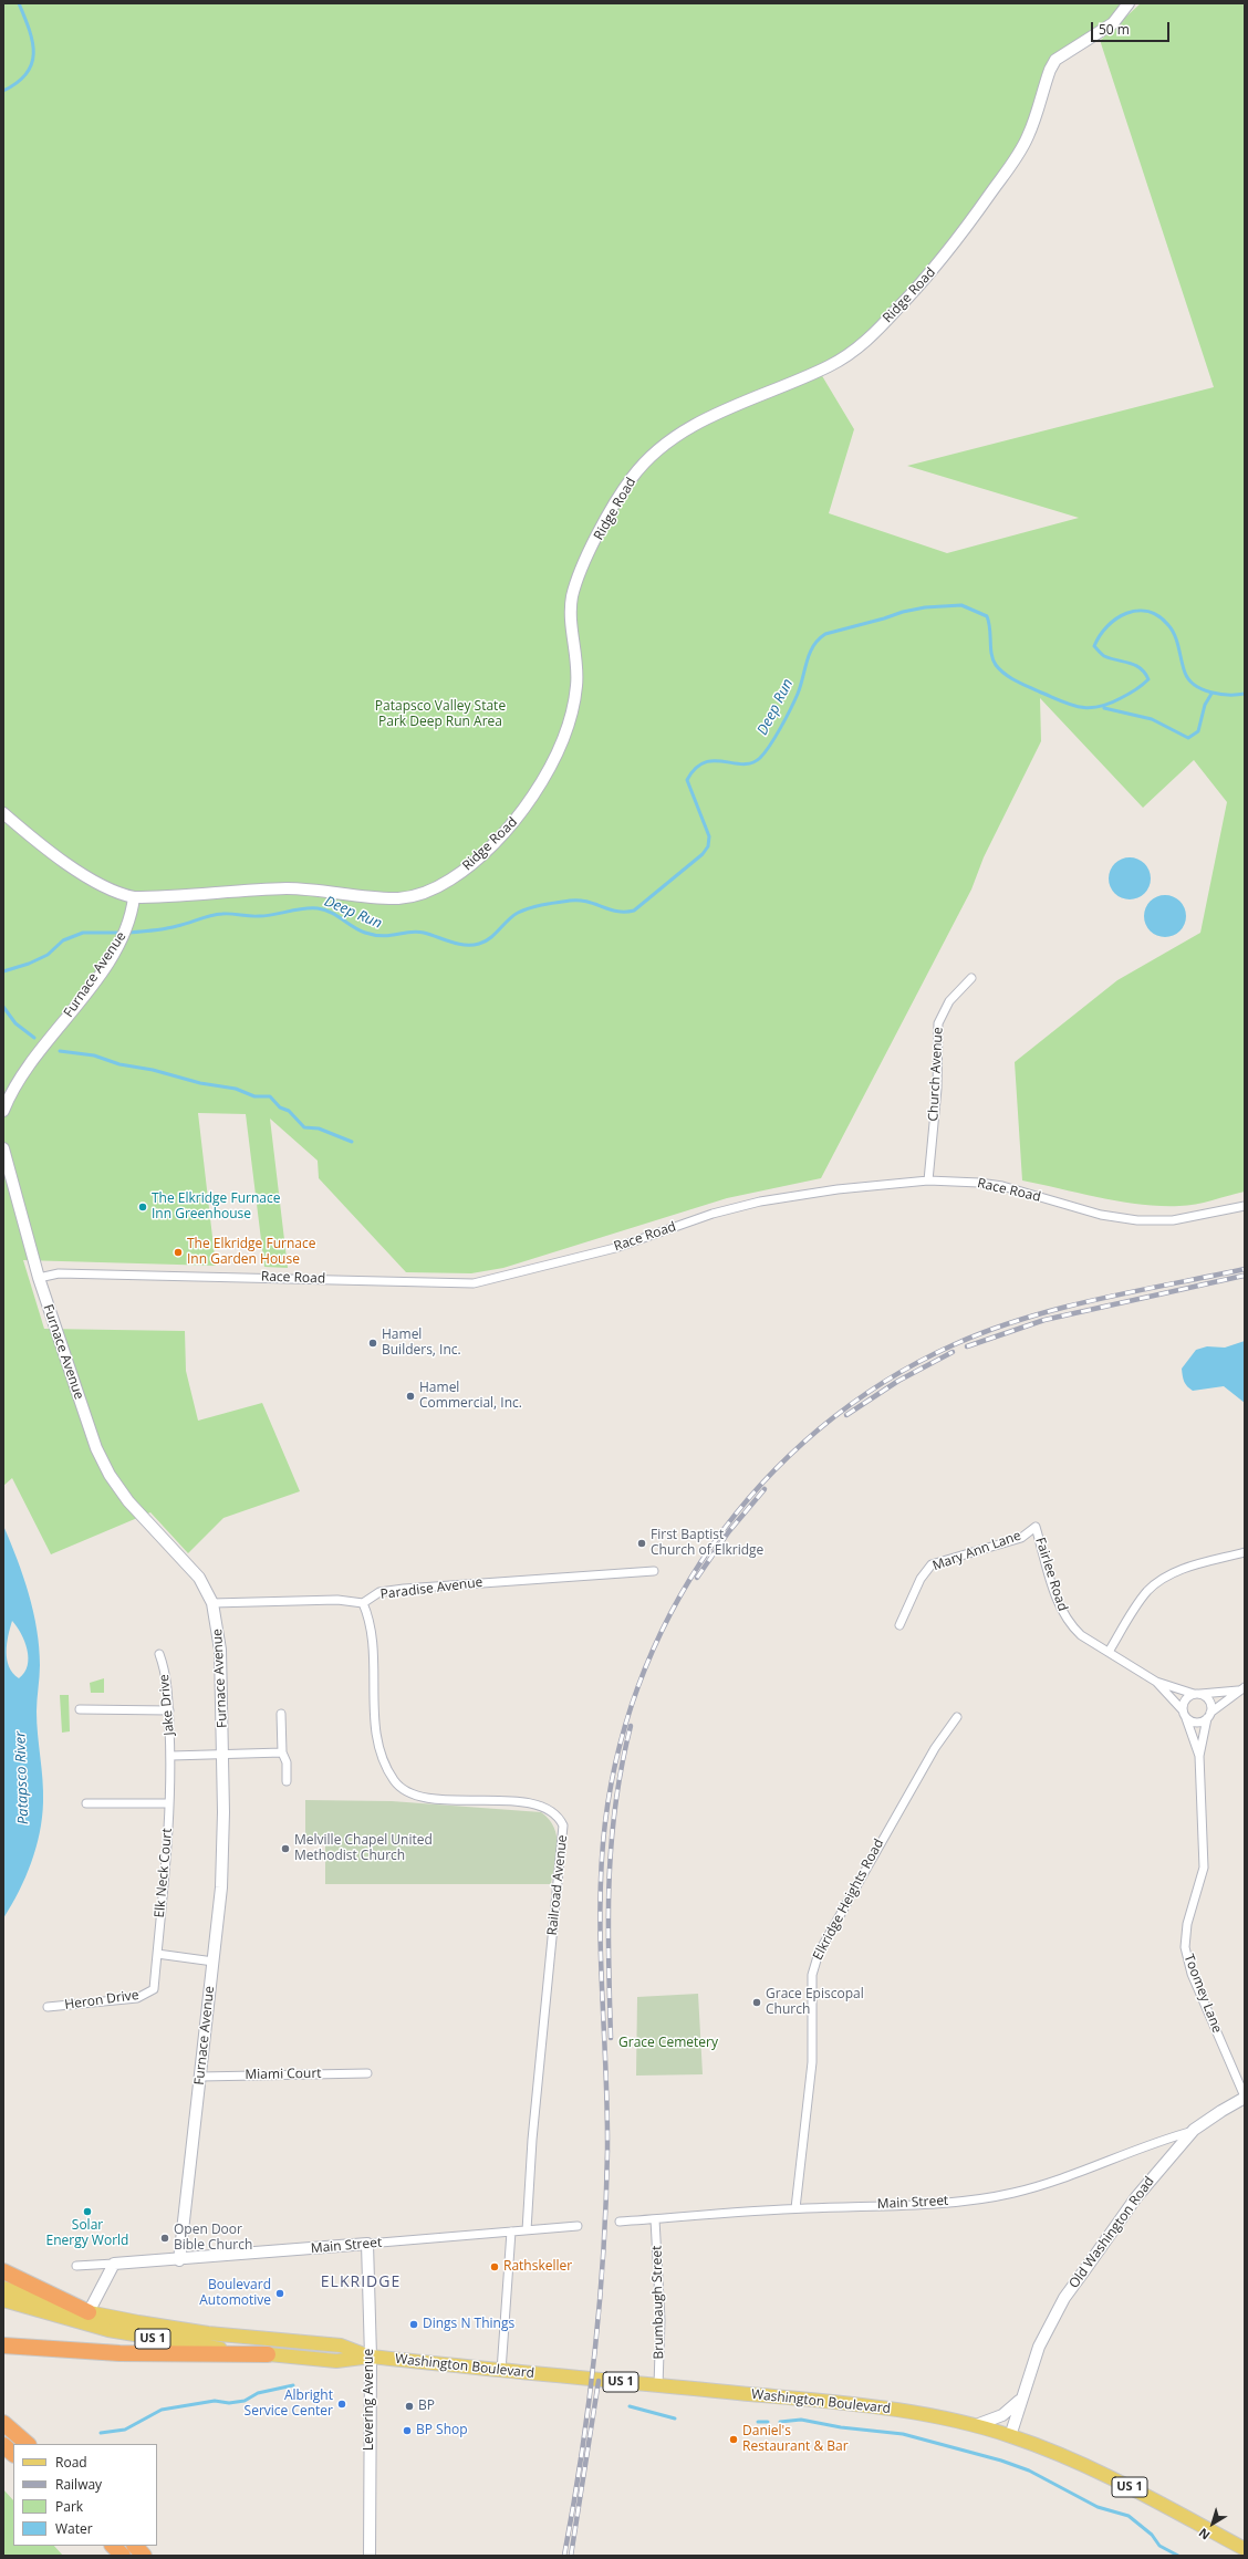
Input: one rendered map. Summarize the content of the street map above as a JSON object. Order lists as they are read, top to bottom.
{
  "streets": {
    "main road": ["US 1", "Washington Boulevard"],
    "street": [
      "Ridge Road",
      "Furnace Avenue",
      "Church Avenue",
      "Race Road",
      "Mary Ann Lane",
      "Fairlee Road",
      "Paradise Avenue",
      "Jake Drive",
      "Elk Neck Court",
      "Railroad Avenue",
      "Elkridge Heights Road",
      "Toomey Lane",
      "Heron Drive",
      "Miami Court",
      "Main Street",
      "Old Washington Road",
      "Brumbaugh Street",
      "Levering Avenue"
    ]
  },
  "crossings": [
    ["Ridge Road", "Furnace Avenue"],
    ["Furnace Avenue", "Race Road"],
    ["Furnace Avenue", "Paradise Avenue"],
    ["Furnace Avenue", "Miami Court"],
    ["Furnace Avenue", "Main Street"],
    ["Church Avenue", "Race Road"],
    ["Mary Ann Lane", "Fairlee Road"],
    ["Fairlee Road", "Toomey Lane"],
    ["Paradise Avenue", "Railroad Avenue"],
    ["Jake Drive", "Elk Neck Court"],
    ["Elk Neck Court", "Heron Drive"],
    ["Railroad Avenue", "Main Street"],
    ["Elkridge Heights Road", "Main Street"],
    ["Toomey Lane", "Old Washington Road"],
    ["Main Street", "Old Washington Road"],
    ["Main Street", "Brumbaugh Street"],
    ["Main Street", "Levering Avenue"],
    ["Old Washington Road", "Washington Boulevard"],
    ["Brumbaugh Street", "Washington Boulevard"],
    ["Washington Boulevard", "Levering Avenue"]
  ],
  "districts": ["ELKRIDGE"],
  "water": ["Deep Run", "Patapsco River"],
  "parks": ["Patapsco Valley State Park Deep Run Area", "Grace Cemetery"],
  "places": [
    "The Elkridge Furnace Inn Greenhouse",
    "The Elkridge Furnace Inn Garden House",
    "Hamel Builders, Inc.",
    "Hamel Commercial, Inc.",
    "First Baptist Church of Elkridge",
    "Melville Chapel United Methodist Church",
    "Grace Episcopal Church",
    "Solar Energy World",
    "Open Door Bible Church",
    "Rathskeller",
    "Boulevard Automotive",
    "Dings N Things",
    "Albright Service Center",
    "BP",
    "BP Shop",
    "Daniel's Restaurant & Bar"
  ],
  "legend": [
    "Road",
    "Railway",
    "Park",
    "Water"
  ],
  "scale_bar": "50 m",
  "north": "bottom left"
}
